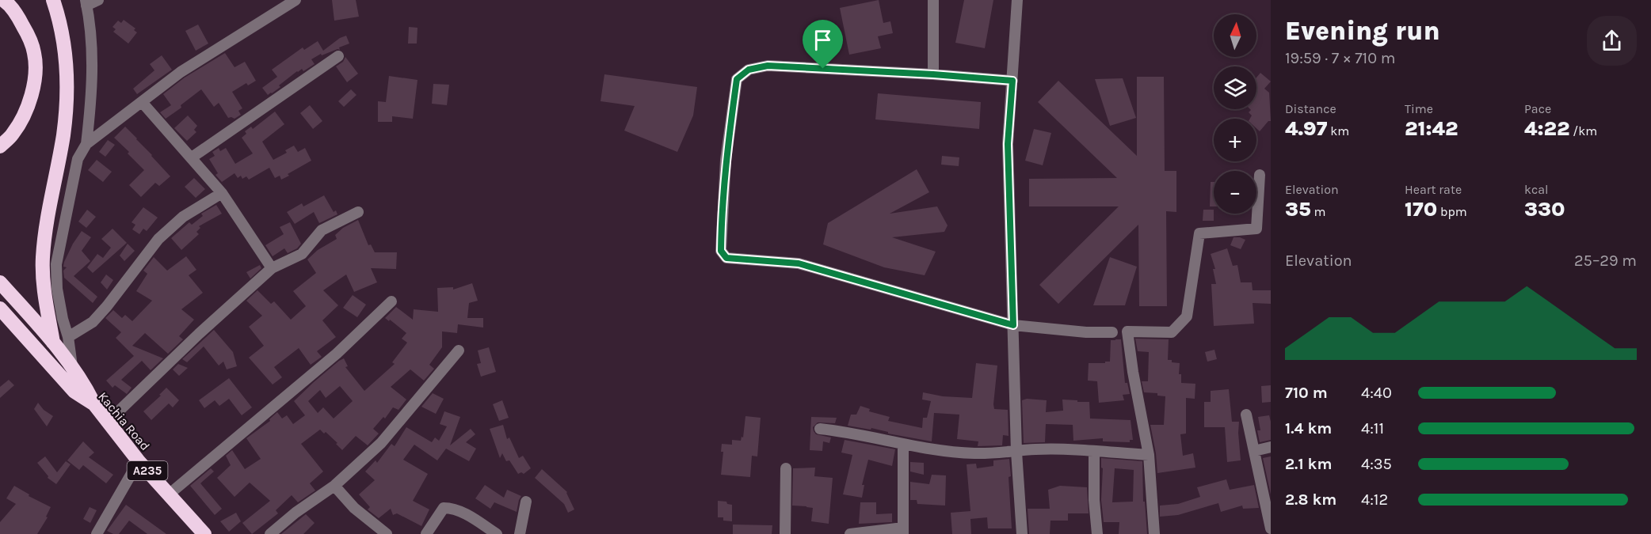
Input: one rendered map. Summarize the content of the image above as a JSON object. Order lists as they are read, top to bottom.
{
  "streets": {
    "highway": ["Kachia Road", "A235"]
  },
  "crossings": [
    ["Kachia Road", "A235"]
  ],
  "north": "top",
  "page": {
    "heading": ["Evening run", "19:59 · 7 × 710 m"],
    "map_buttons": ["+", "−"],
    "stats": [
      ["Distance", "4.97 km"],
      ["Time", "21:42"],
      ["Pace", "4:22 /km"],
      ["Elevation", "35 m"],
      ["Heart rate", "170 bpm"],
      ["kcal", "330"]
    ],
    "chart": ["Elevation", "25–29 m"],
    "list": [
      {
        "name": "710 m",
        "note": "4:40"
      },
      {
        "name": "1.4 km",
        "note": "4:11"
      },
      {
        "name": "2.1 km",
        "note": "4:35"
      },
      {
        "name": "2.8 km",
        "note": "4:12"
      }
    ]
  }
}
